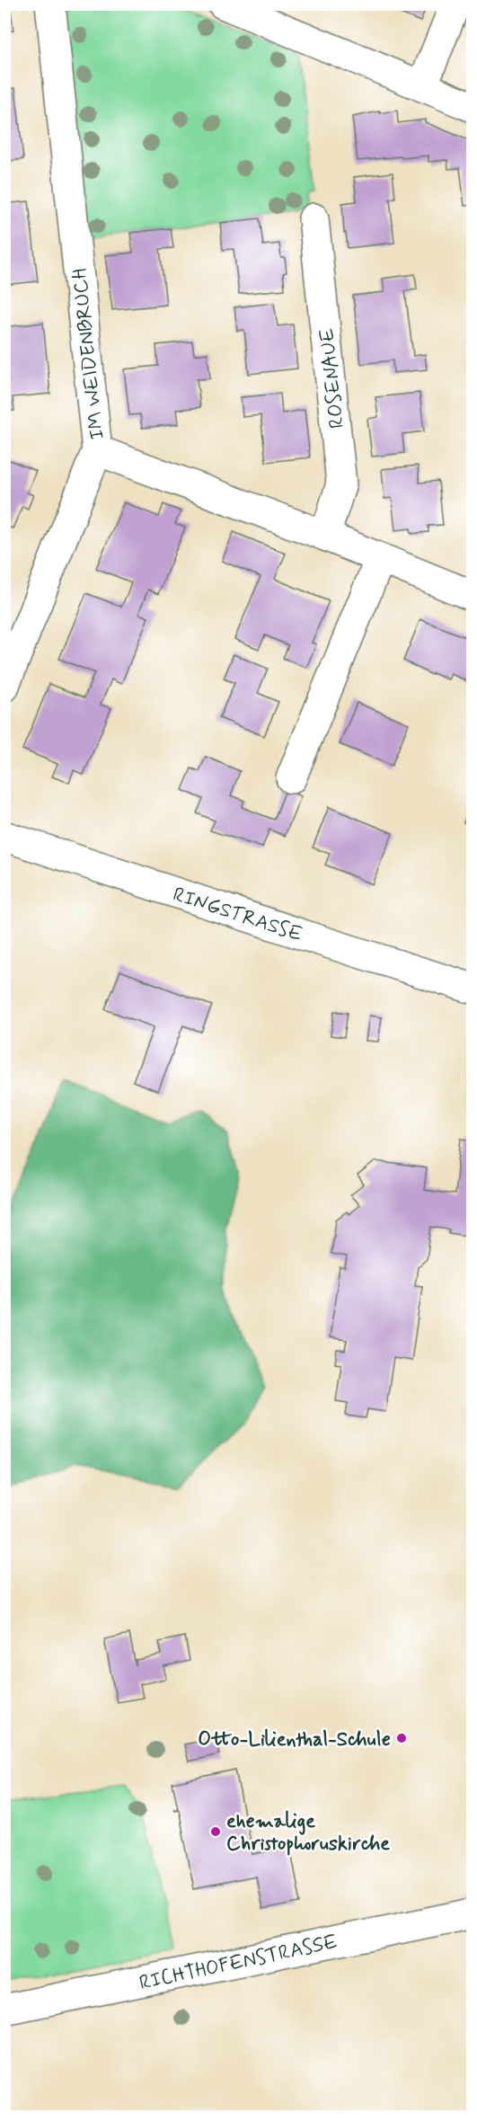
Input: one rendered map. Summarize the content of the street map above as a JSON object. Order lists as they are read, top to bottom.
{
  "streets": {
    "street": [
      "IM WEIDENBRUCH",
      "ROSENAUE",
      "RINGSTRASSE",
      "RICHTHOFENSTRASSE"
    ]
  },
  "places": ["Otto-Lilienthal-Schule", "ehemalige Christophoruskirche"]
}
